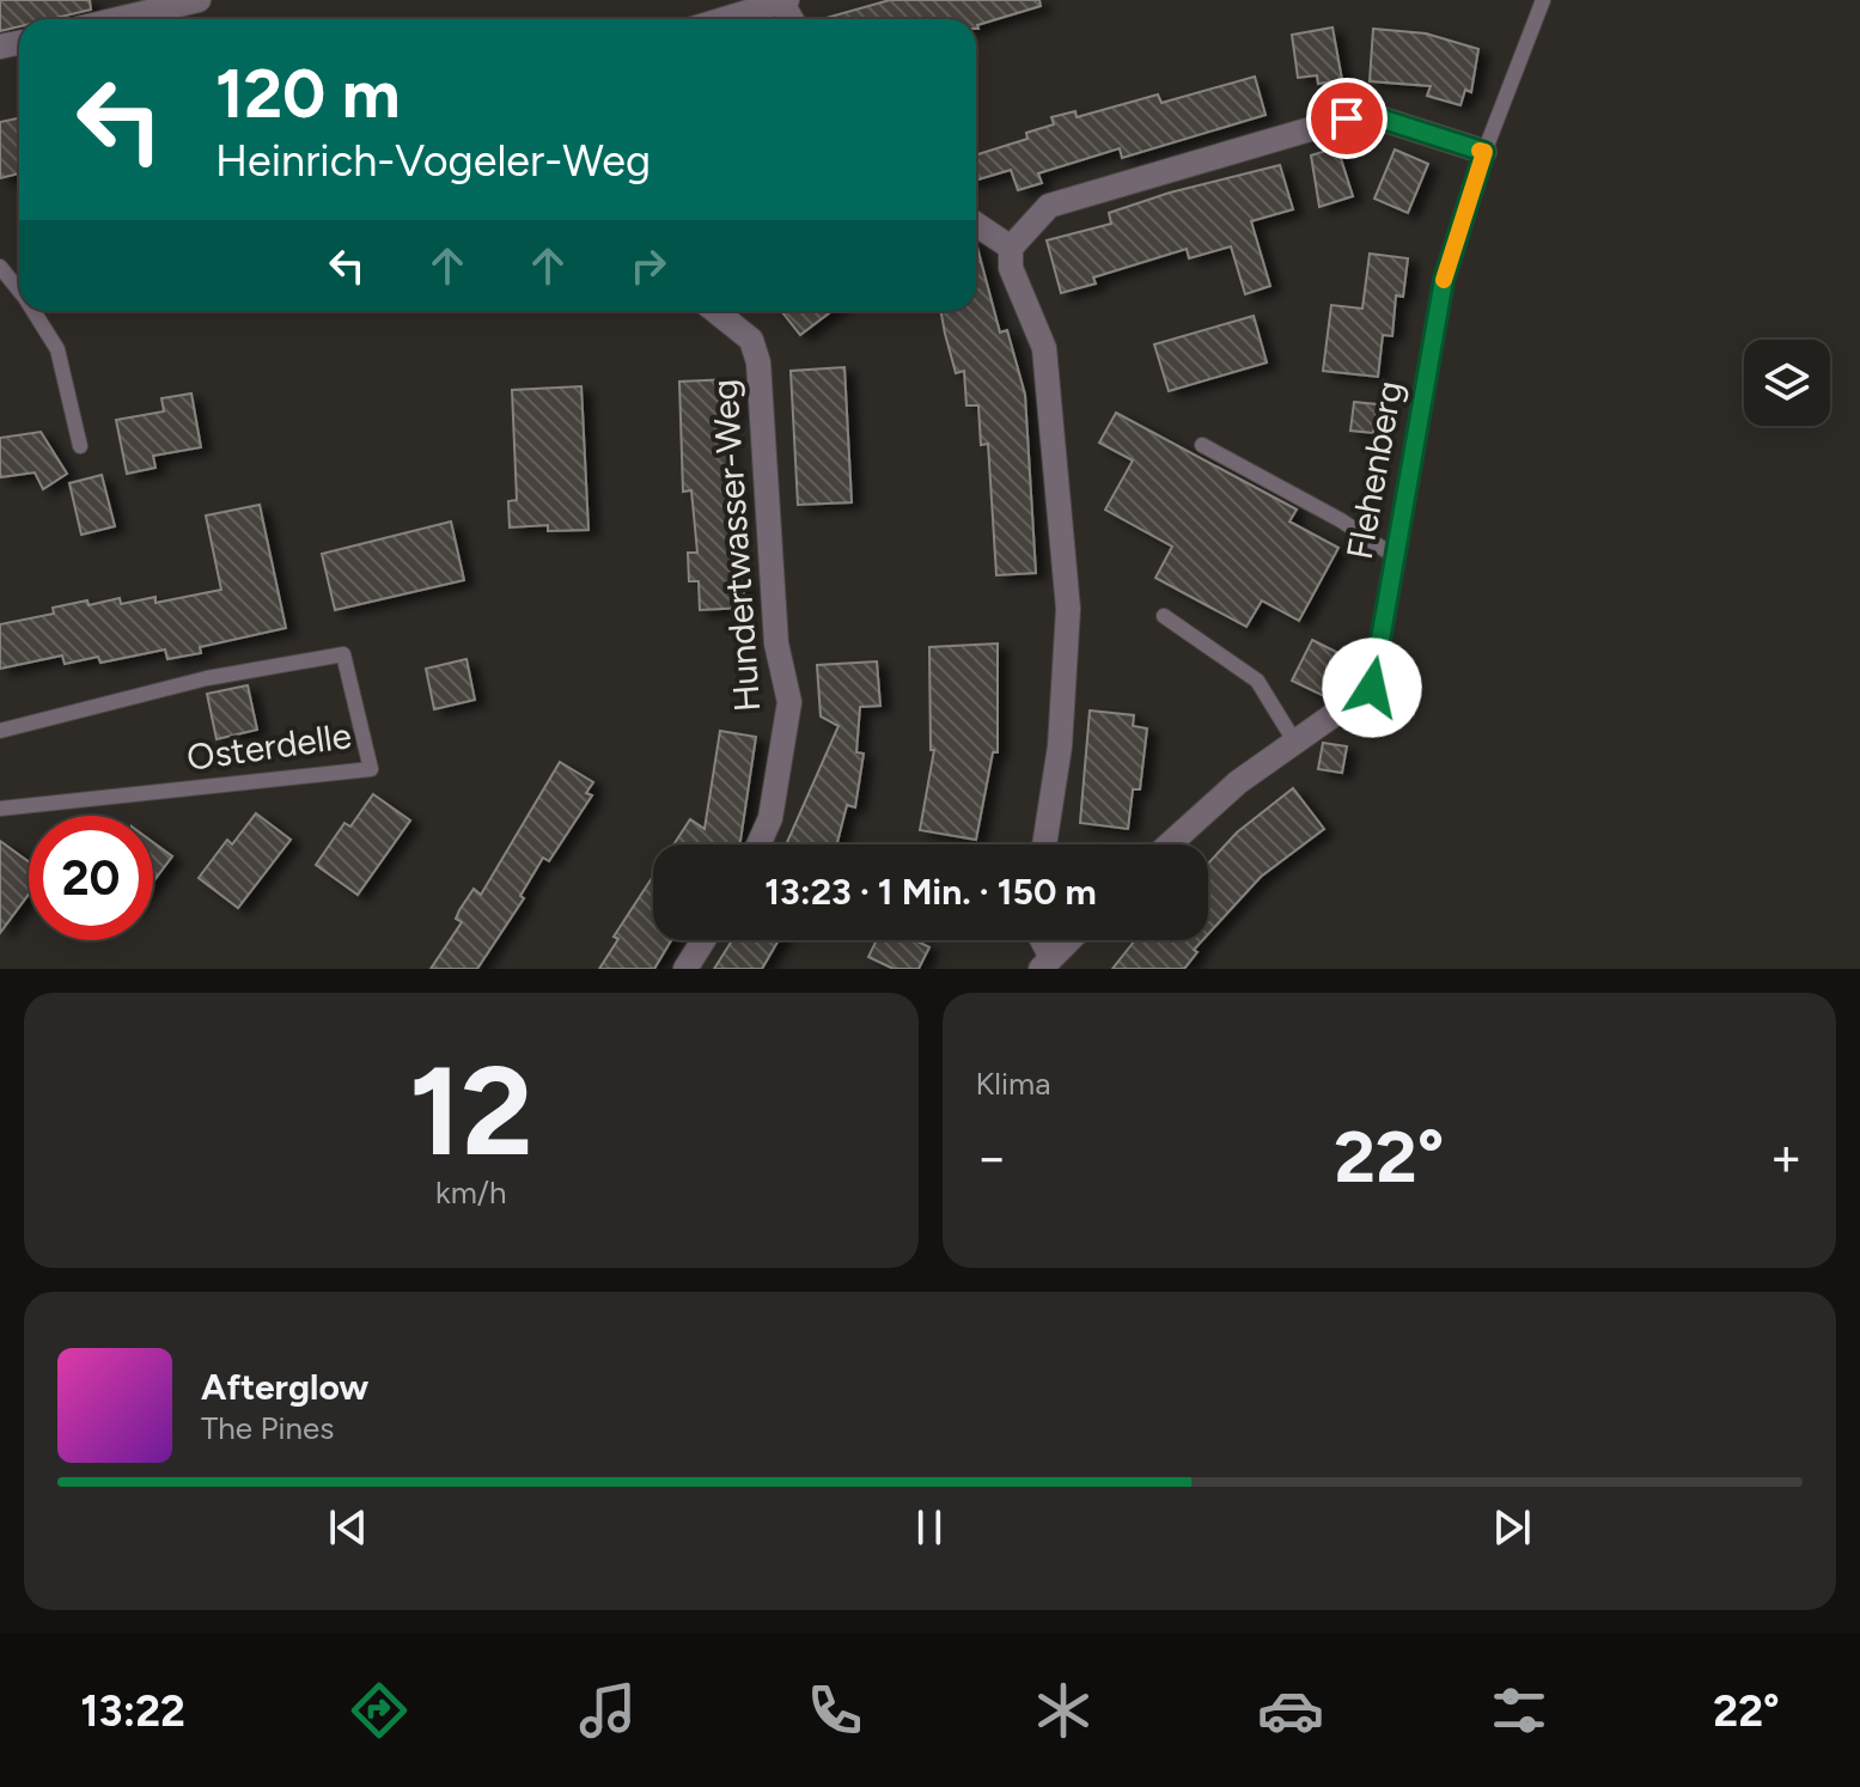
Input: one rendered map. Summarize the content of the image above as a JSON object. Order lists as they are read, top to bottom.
{
  "streets": {
    "street": ["Flehenberg", "Hundertwasser-Weg"],
    "lane": ["Osterdelle"]
  },
  "page": {
    "turn": ["120 m", "Heinrich-Vogeler-Weg"],
    "limit": "20",
    "trip": "13:23 · 1 Min. · 150 m",
    "tile": [
      ["12", "km/h"],
      "Klima"
    ],
    "heat": ["−", "22°", "+"],
    "song": ["Afterglow", "The Pines"],
    "tabs": ["13:22", "22°"]
  }
}
